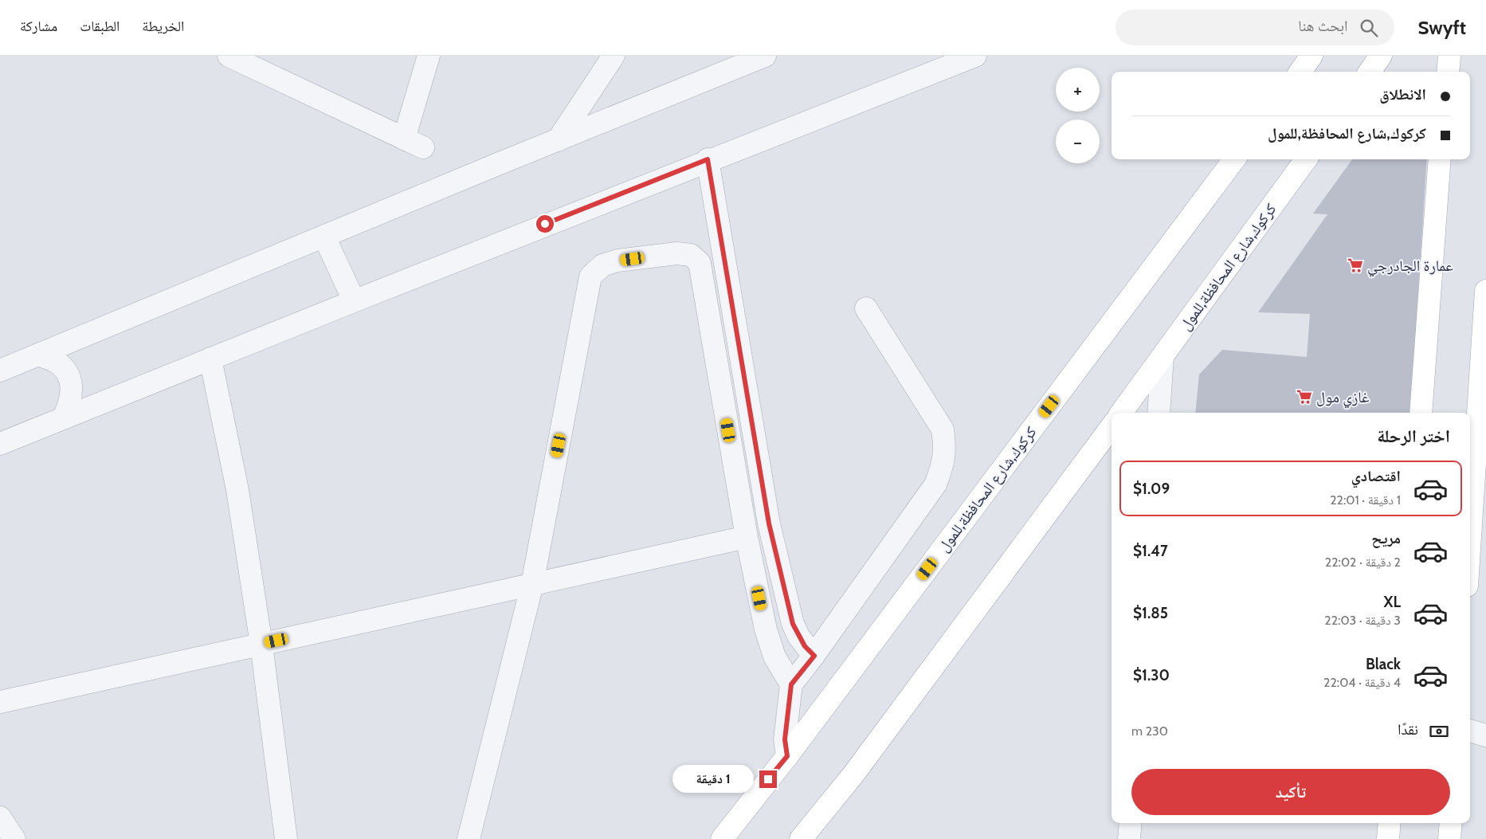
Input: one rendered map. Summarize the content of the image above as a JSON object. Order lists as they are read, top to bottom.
{
  "streets": {
    "main road": ["كركوك,شارع المحافظة,للمول"]
  },
  "places": {
    "supermarket": ["عمارة الجادرجي", "غازي مول"]
  },
  "page": {
    "header": "Swyft",
    "search": "ابحث هنا",
    "nav": ["الخريطة", "الطبقات", "مشاركة"],
    "map_buttons": ["+", "−"],
    "banner": ["الانطلاق", "كركوك,شارع المحافظة,للمول"],
    "heading": "اختر الرحلة",
    "list": [
      {
        "name": "اقتصادي",
        "note": "1 دقيقة · 22:01",
        "value": "$1.09"
      },
      {
        "name": "مريح",
        "note": "2 دقيقة · 22:02",
        "value": "$1.47"
      },
      {
        "name": "XL",
        "note": "3 دقيقة · 22:03",
        "value": "$1.85"
      },
      {
        "name": "Black",
        "note": "4 دقيقة · 22:04",
        "value": "$1.30"
      }
    ],
    "pay": ["نقدًا", "230 m"],
    "buttons": "تأكيد",
    "bubble": "1 دقيقة"
  }
}
